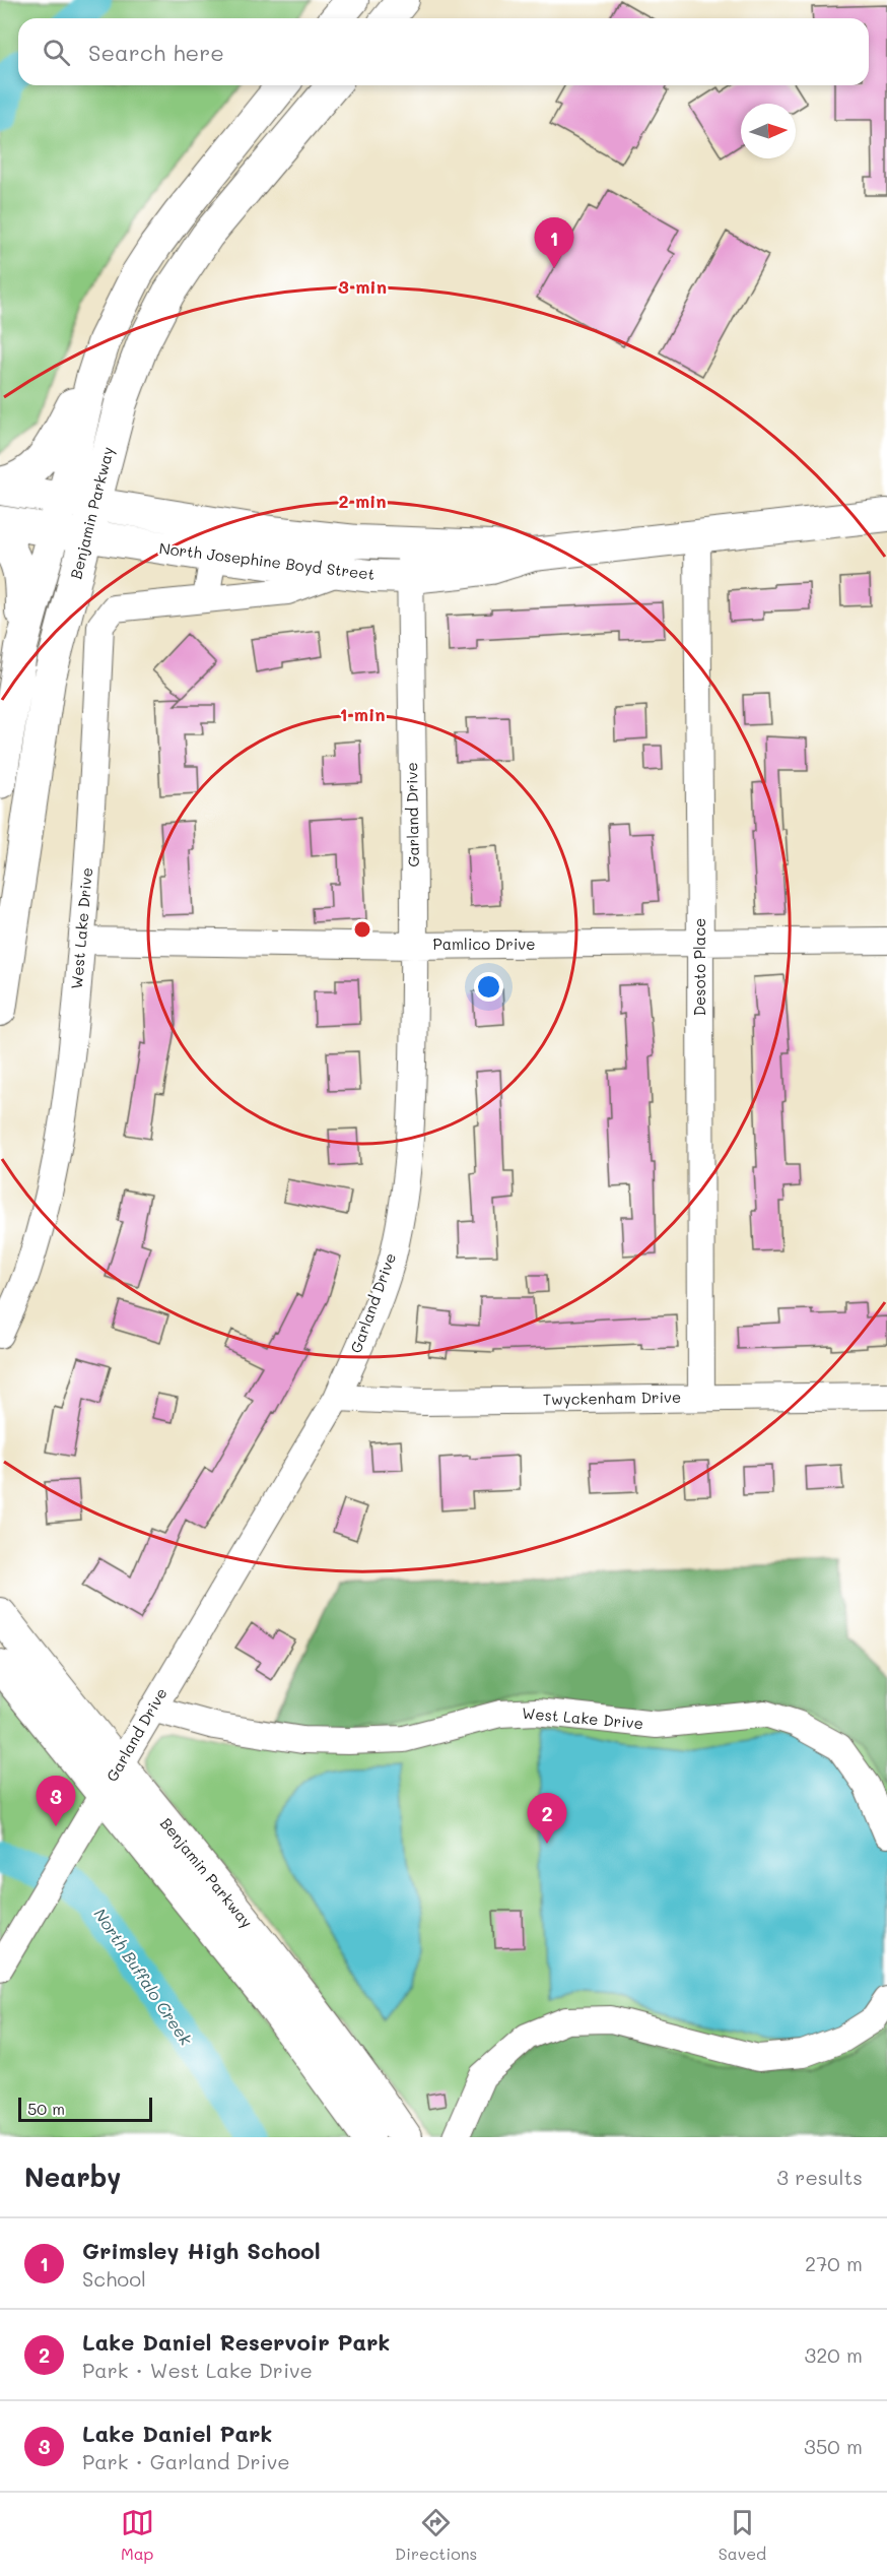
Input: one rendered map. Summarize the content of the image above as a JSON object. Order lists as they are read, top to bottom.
{
  "streets": {
    "main road": ["Benjamin Parkway", "North Josephine Boyd Street"],
    "street": [
      "Garland Drive",
      "West Lake Drive",
      "Pamlico Drive",
      "Desoto Place",
      "Twyckenham Drive"
    ]
  },
  "crossings": [
    ["Benjamin Parkway", "North Josephine Boyd Street"],
    ["Benjamin Parkway", "Garland Drive"],
    ["North Josephine Boyd Street", "Garland Drive"],
    ["North Josephine Boyd Street", "West Lake Drive"],
    ["North Josephine Boyd Street", "Desoto Place"],
    ["Garland Drive", "West Lake Drive"],
    ["Garland Drive", "Pamlico Drive"],
    ["Garland Drive", "Twyckenham Drive"],
    ["West Lake Drive", "Pamlico Drive"],
    ["Pamlico Drive", "Desoto Place"],
    ["Desoto Place", "Twyckenham Drive"]
  ],
  "water": ["North Buffalo Creek"],
  "scale_bar": "50 m",
  "north": "right",
  "page": {
    "search": "Search here",
    "pins": ["1", "3", "2"],
    "scale": "50 m",
    "heading": ["Nearby", "3 results"],
    "list": [
      {
        "mark": "1",
        "name": "Grimsley High School",
        "note": "School",
        "value": "270 m"
      },
      {
        "mark": "2",
        "name": "Lake Daniel Reservoir Park",
        "note": "Park · West Lake Drive",
        "value": "320 m"
      },
      {
        "mark": "3",
        "name": "Lake Daniel Park",
        "note": "Park · Garland Drive",
        "value": "350 m"
      }
    ],
    "nav": ["Map", "Directions", "Saved"]
  },
  "rings": ["3 min", "2 min", "1 min"]
}
